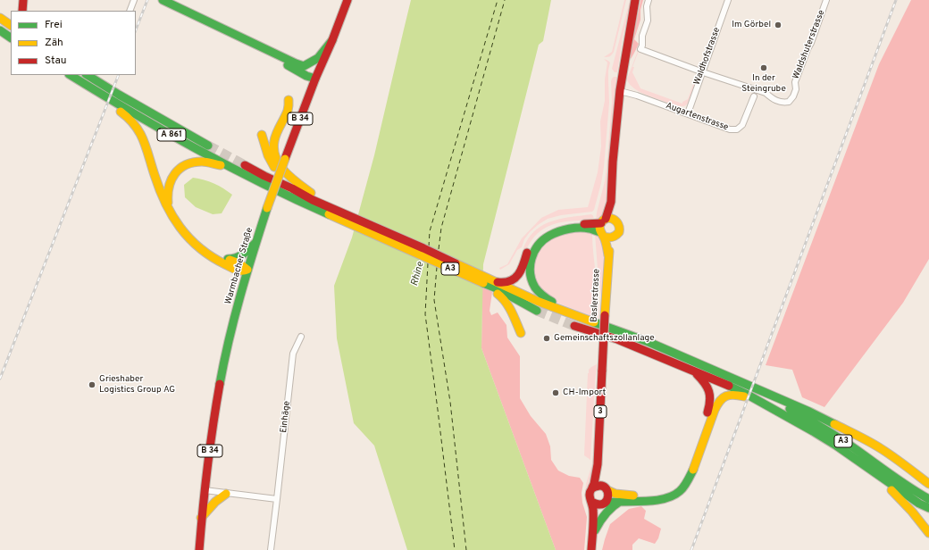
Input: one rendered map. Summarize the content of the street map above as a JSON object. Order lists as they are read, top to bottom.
{
  "streets": {
    "main road": [
      "B 34",
      "A 861",
      "Warmbacher Straße",
      "A3",
      "Baslerstrasse",
      "3"
    ],
    "street": [
      "Waldshuterstrasse",
      "Waldhofstrasse",
      "Augartenstrasse",
      "Einhäge"
    ]
  },
  "crossings": [
    ["Waldshuterstrasse", "Waldhofstrasse"],
    ["Waldhofstrasse", "Augartenstrasse"],
    ["A 861", "A3"]
  ],
  "water": ["Rhine"],
  "places": [
    "Im Görbel",
    "In der Steingrube",
    "Gemeinschaftszollanlage",
    "Grieshaber Logistics Group AG",
    "CH-Import"
  ],
  "legend": ["Frei", "Zäh", "Stau"]
}
